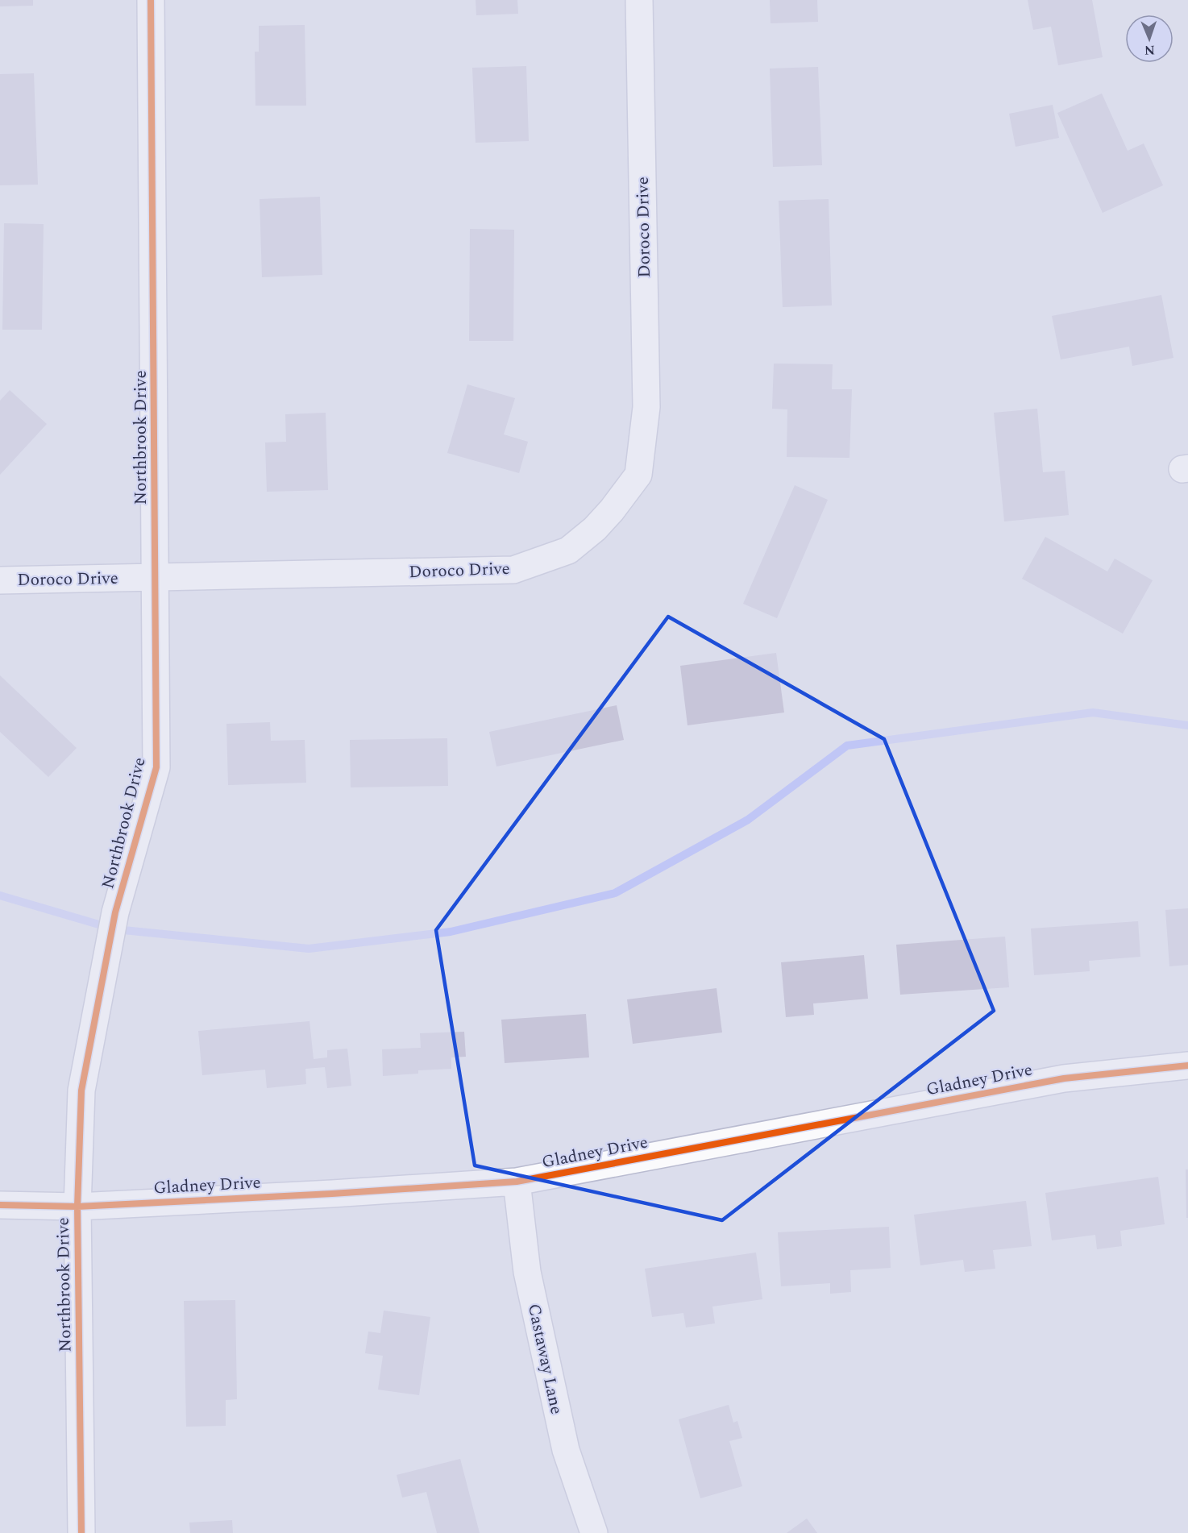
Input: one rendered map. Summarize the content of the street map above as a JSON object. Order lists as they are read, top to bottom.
{
  "streets": {
    "street": [
      "Doroco Drive",
      "Northbrook Drive",
      "Gladney Drive",
      "Castaway Lane"
    ]
  },
  "crossings": [
    ["Doroco Drive", "Northbrook Drive"],
    ["Northbrook Drive", "Gladney Drive"],
    ["Gladney Drive", "Castaway Lane"]
  ],
  "north": "bottom"
}
